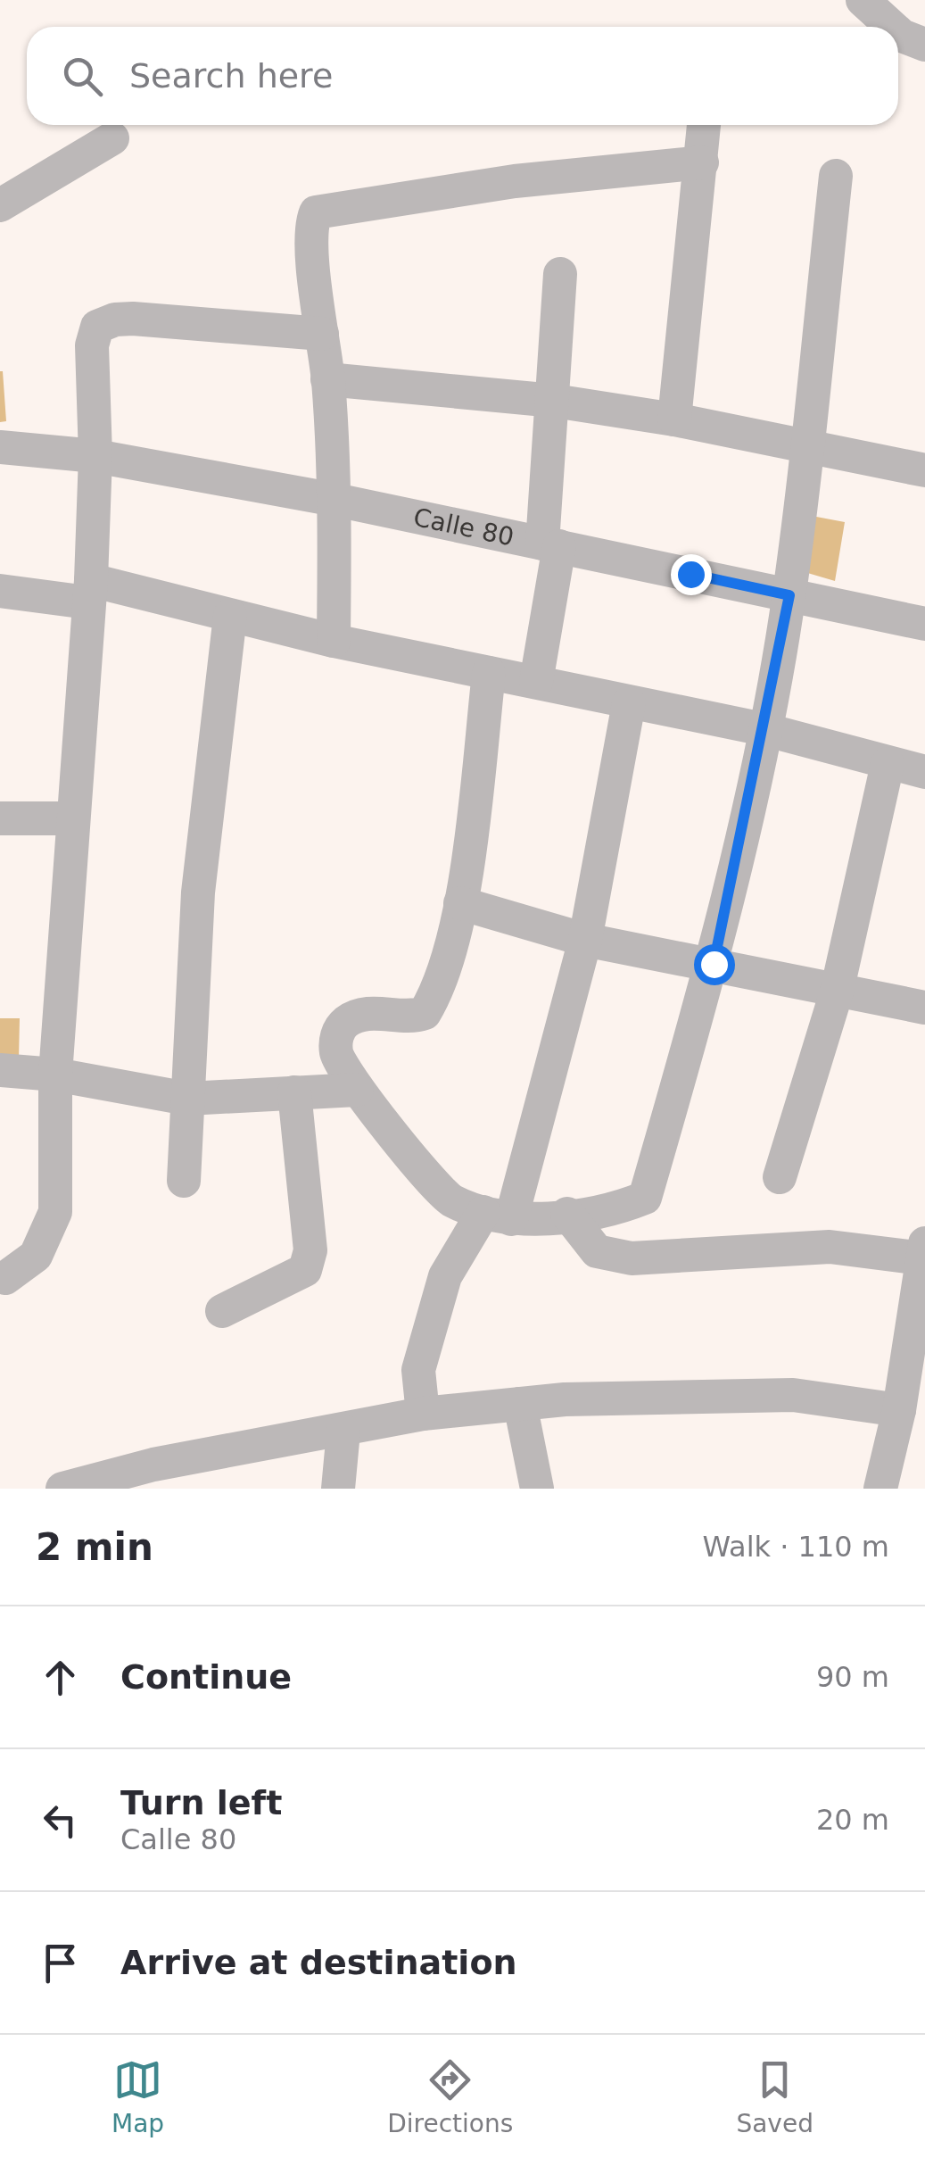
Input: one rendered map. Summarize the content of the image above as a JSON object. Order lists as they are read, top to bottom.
{
  "streets": {
    "street": ["Calle 80"]
  },
  "page": {
    "search": "Search here",
    "heading": ["2 min", "Walk · 110 m"],
    "list": [
      ["Continue", "90 m"],
      ["Turn left", "Calle 80", "20 m"],
      "Arrive at destination"
    ],
    "nav": ["Map", "Directions", "Saved"]
  }
}
